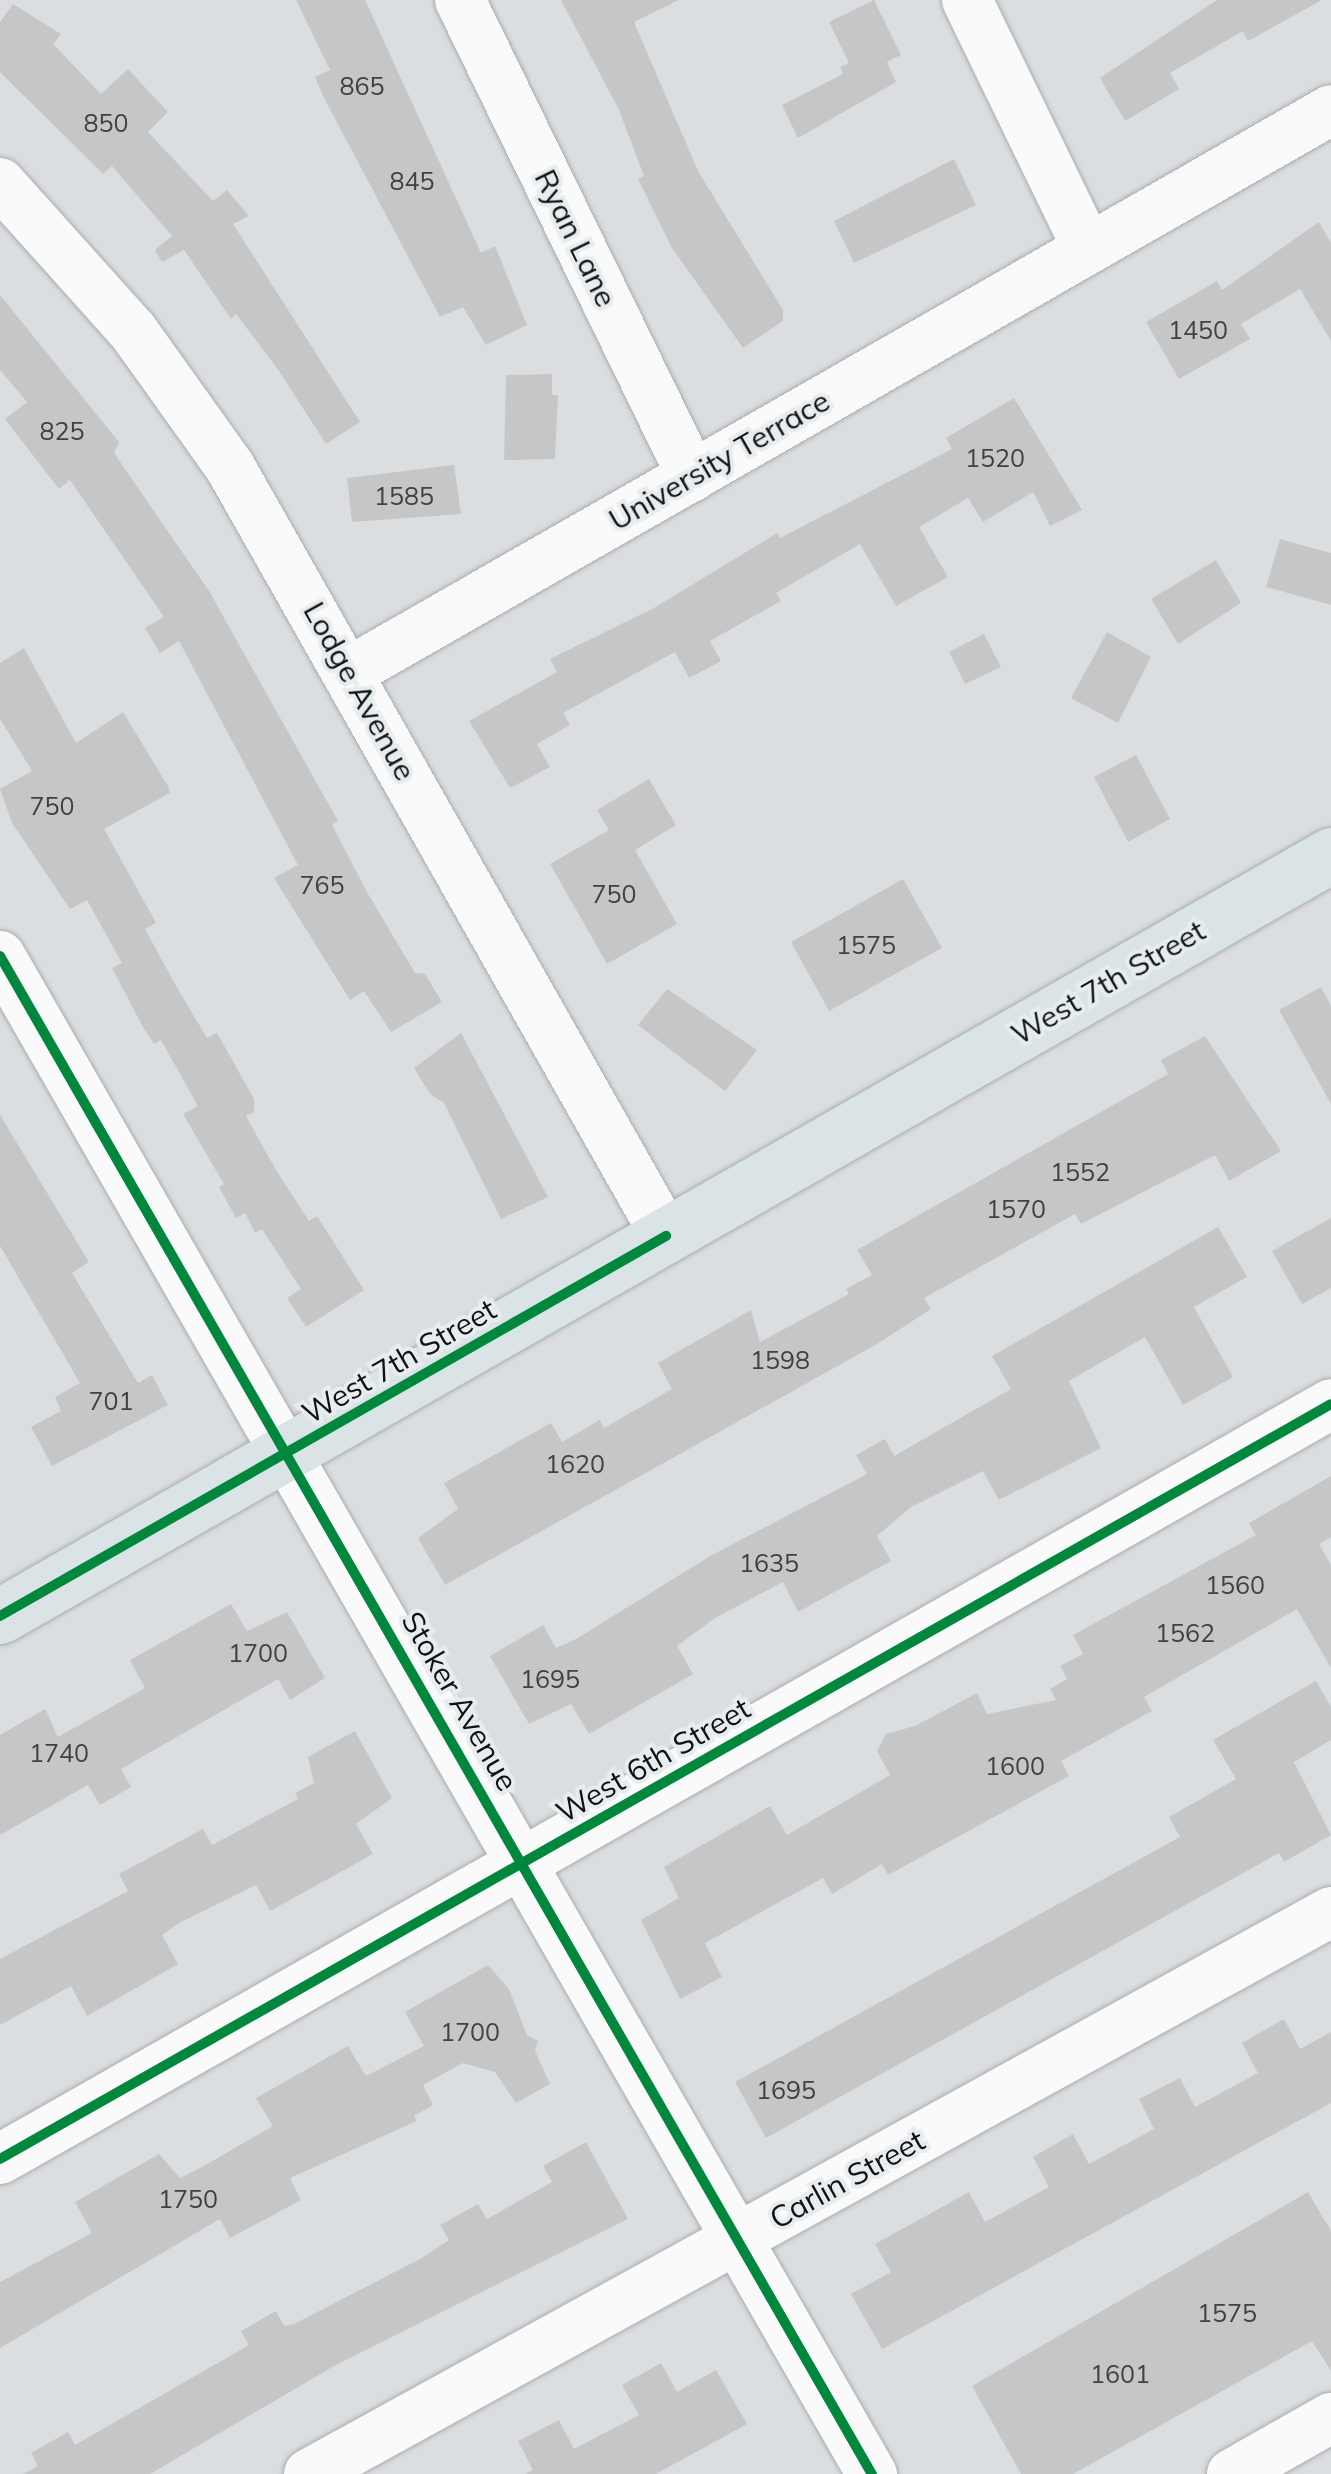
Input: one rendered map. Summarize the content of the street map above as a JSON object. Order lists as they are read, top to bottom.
{
  "streets": {
    "main road": ["West 7th Street"],
    "street": [
      "Ryan Lane",
      "University Terrace",
      "Lodge Avenue",
      "Stoker Avenue",
      "West 6th Street",
      "Carlin Street"
    ]
  },
  "crossings": [
    ["Ryan Lane", "University Terrace"],
    ["University Terrace", "Lodge Avenue"],
    ["Lodge Avenue", "West 7th Street"],
    ["West 7th Street", "Stoker Avenue"],
    ["Stoker Avenue", "West 6th Street"],
    ["Stoker Avenue", "Carlin Street"]
  ],
  "house_numbers": [
    "865",
    "850",
    "845",
    "1450",
    "825",
    "1520",
    "1585",
    "750",
    "765",
    "750",
    "1575",
    "1552",
    "1570",
    "1598",
    "701",
    "1620",
    "1635",
    "1560",
    "1562",
    "1700",
    "1695",
    "1740",
    "1600",
    "1700",
    "1695",
    "1750",
    "1575",
    "1601"
  ]
}
